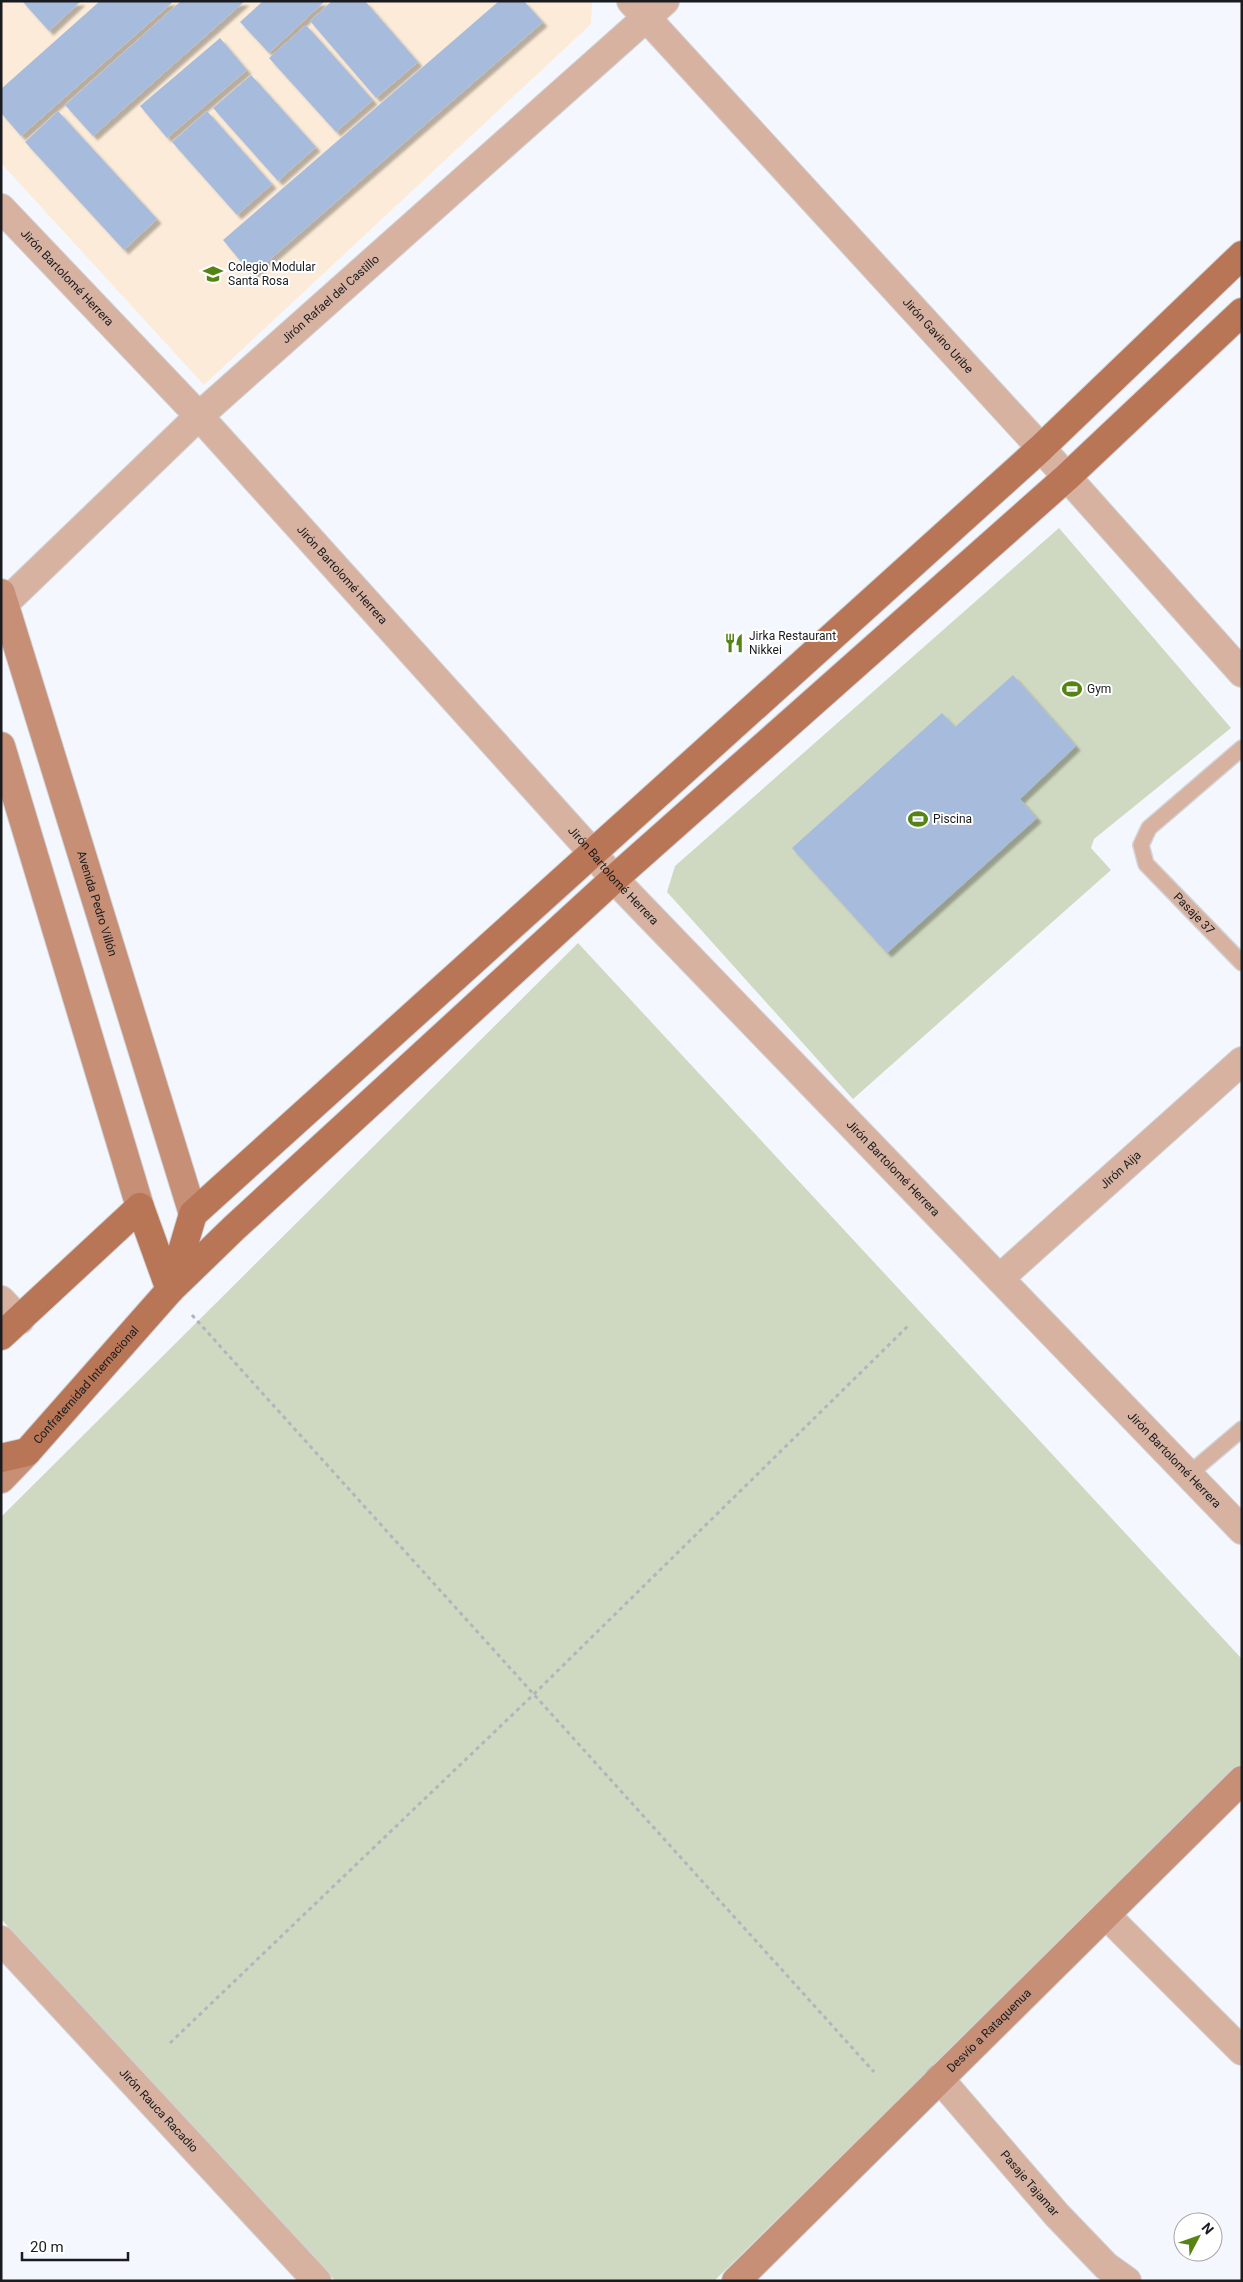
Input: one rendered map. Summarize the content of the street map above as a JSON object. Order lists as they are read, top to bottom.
{
  "streets": {
    "main road": ["Avenida Pedro Villón", "Confraternidad Internacional", "Desvío a Rataquenua"],
    "street": [
      "Jirón Bartolomé Herrera",
      "Jirón Rafael del Castillo",
      "Jirón Gavino Uribe",
      "Jirón Aija",
      "Jirón Rauca Racadio",
      "Pasaje Tajamar"
    ],
    "lane": ["Pasaje 37"]
  },
  "crossings": [
    ["Jirón Bartolomé Herrera", "Jirón Rafael del Castillo"],
    ["Jirón Bartolomé Herrera", "Jirón Aija"],
    ["Jirón Bartolomé Herrera", "Confraternidad Internacional"],
    ["Jirón Rafael del Castillo", "Jirón Gavino Uribe"],
    ["Jirón Rafael del Castillo", "Avenida Pedro Villón"],
    ["Jirón Gavino Uribe", "Confraternidad Internacional"],
    ["Desvío a Rataquenua", "Pasaje Tajamar"]
  ],
  "places": {
    "school or university": ["Colegio Modular Santa Rosa"],
    "restaurant": ["Jirka Restaurant Nikkei"],
    "sports": ["Gym", "Piscina"]
  },
  "scale_bar": "20 m",
  "north": "top right"
}
